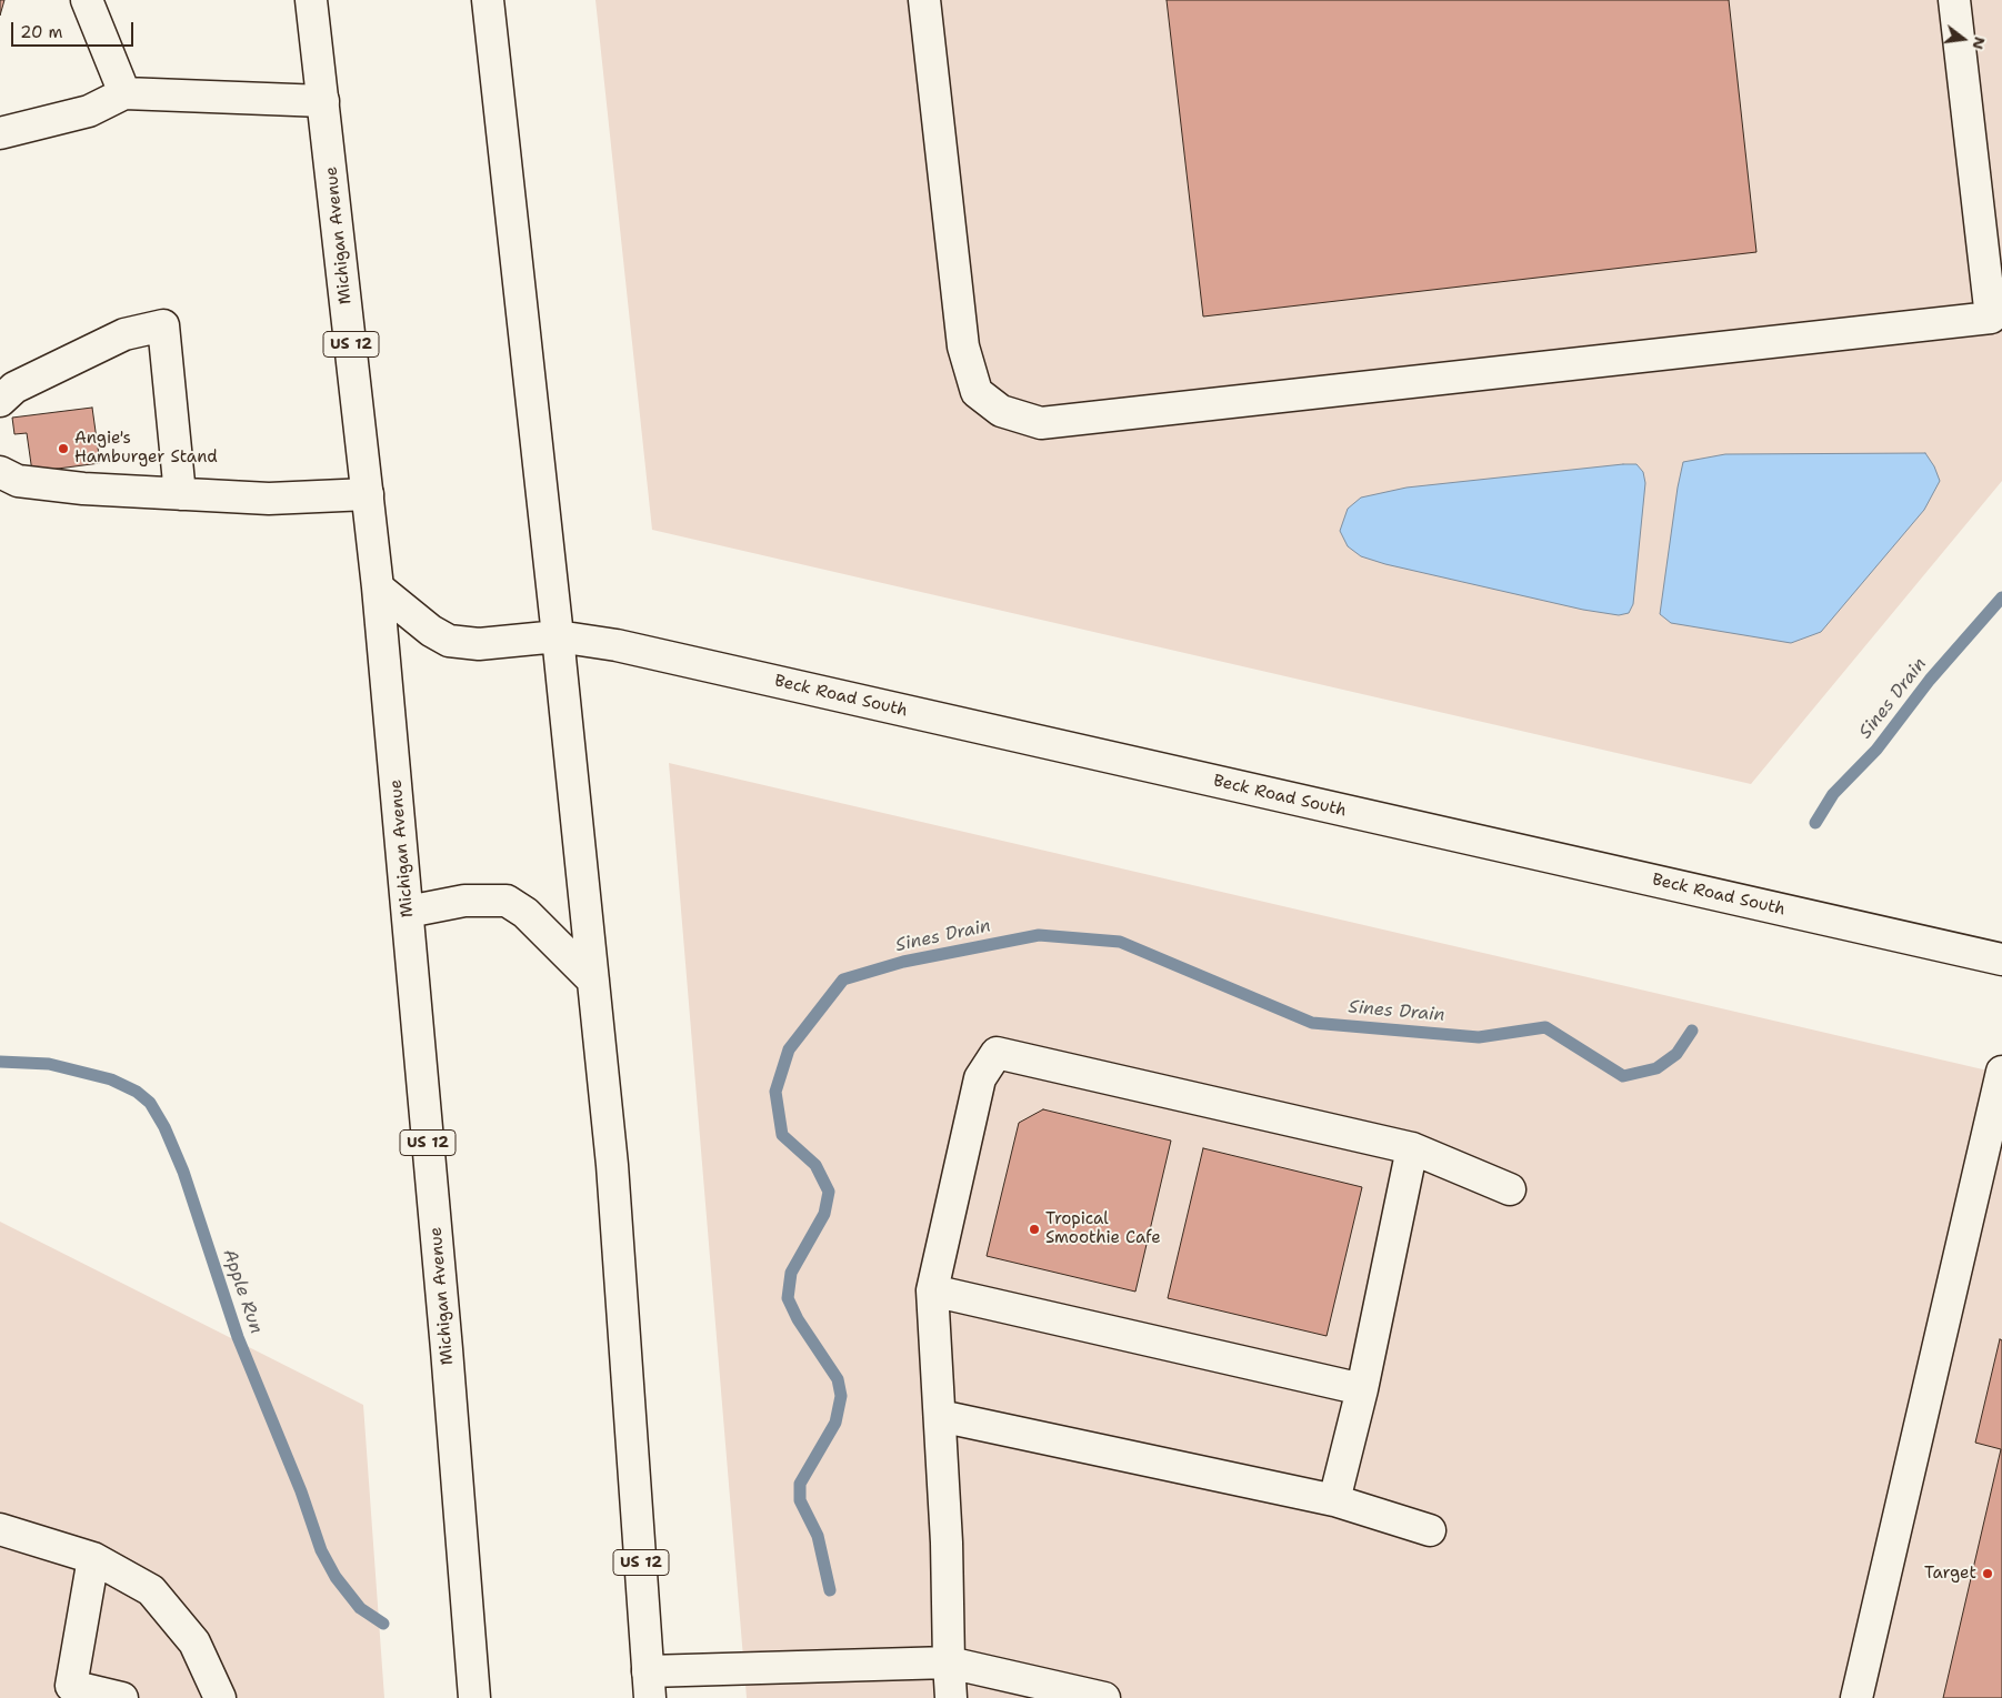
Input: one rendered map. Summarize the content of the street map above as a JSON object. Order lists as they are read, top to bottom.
{
  "streets": {
    "main road": ["Michigan Avenue", "US 12", "Beck Road South"]
  },
  "crossings": [
    ["Michigan Avenue", "Beck Road South"],
    ["US 12", "Beck Road South"]
  ],
  "water": ["Sines Drain", "Apple Run"],
  "places": ["Angie's Hamburger Stand", "Tropical Smoothie Cafe", "Target"],
  "scale_bar": "20 m",
  "north": "right"
}
